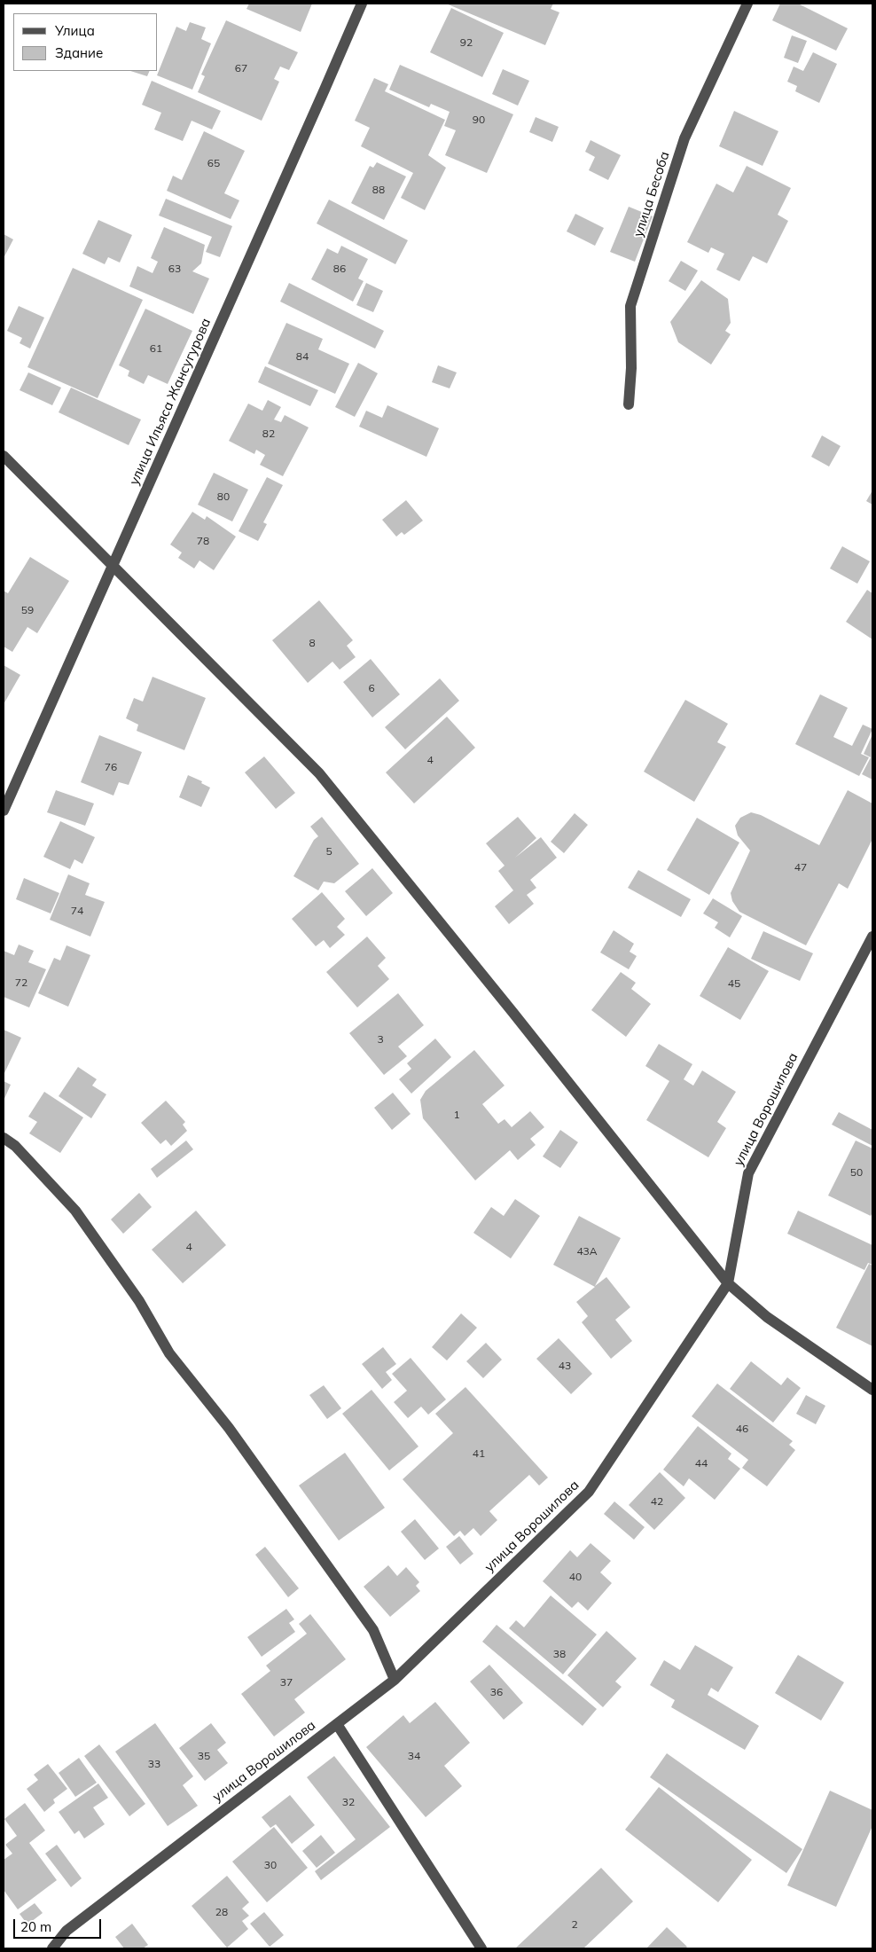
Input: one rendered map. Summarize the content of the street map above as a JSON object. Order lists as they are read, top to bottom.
{
  "streets": {
    "street": ["улица Бесоба", "улица Ильяса Жансугурова", "улица Ворошилова"]
  },
  "house_numbers": [
    "92",
    "67",
    "90",
    "65",
    "88",
    "63",
    "86",
    "61",
    "84",
    "82",
    "80",
    "78",
    "59",
    "8",
    "6",
    "4",
    "76",
    "5",
    "47",
    "74",
    "72",
    "45",
    "3",
    "1",
    "50",
    "4",
    "43А",
    "43",
    "46",
    "41",
    "44",
    "42",
    "40",
    "38",
    "37",
    "36",
    "35",
    "34",
    "33",
    "32",
    "30",
    "28",
    "2"
  ],
  "legend": ["Улица", "Здание"],
  "scale_bar": "20 m"
}
